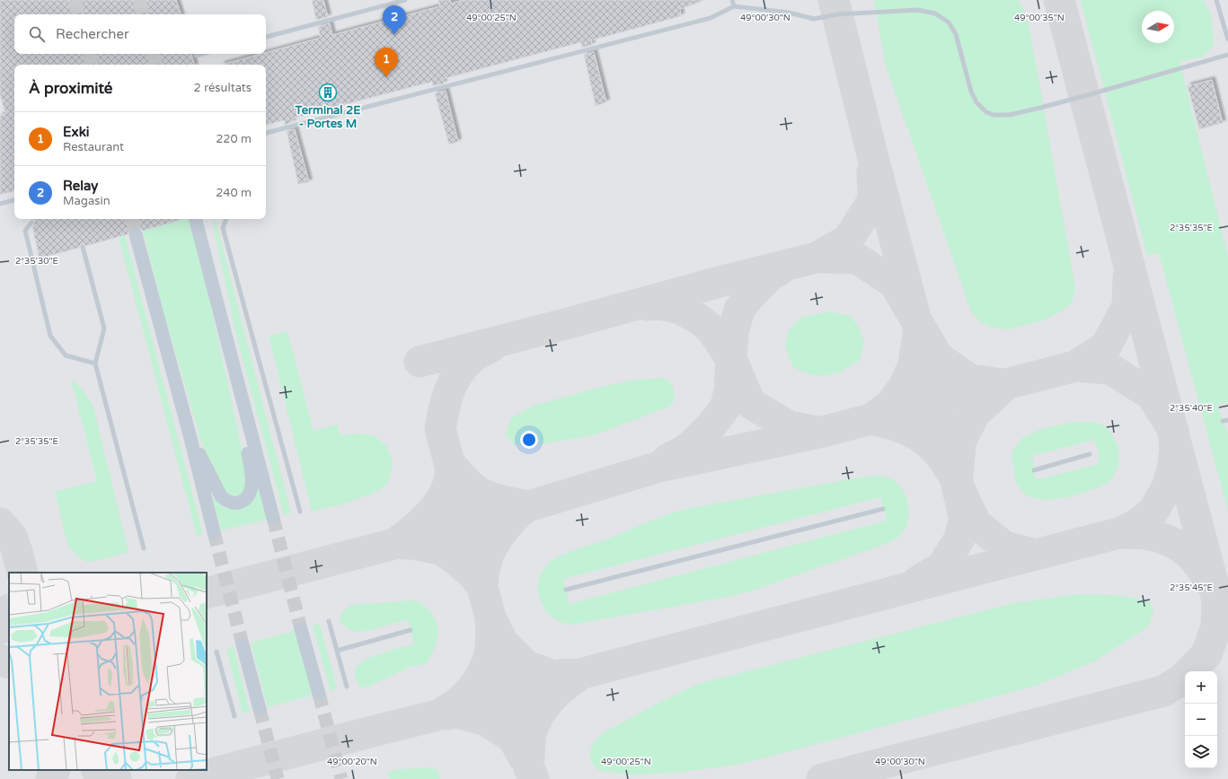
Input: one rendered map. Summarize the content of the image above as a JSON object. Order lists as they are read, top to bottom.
{
  "places": {
    "building": ["Terminal 2E - Portes M"]
  },
  "north": "right",
  "page": {
    "pins": ["2", "1"],
    "search": "Rechercher",
    "heading": ["À proximité", "2 résultats"],
    "list": [
      {
        "mark": "1",
        "name": "Exki",
        "note": "Restaurant",
        "value": "220 m"
      },
      {
        "mark": "2",
        "name": "Relay",
        "note": "Magasin",
        "value": "240 m"
      }
    ],
    "map_buttons": ["+", "−"]
  },
  "coordinates": [
    "49°00'25\"N",
    "49°00'30\"N",
    "49°00'35\"N",
    "2°35'35\"E",
    "2°35'30\"E",
    "2°35'40\"E",
    "2°35'45\"E",
    "49°00'20\"N"
  ]
}
